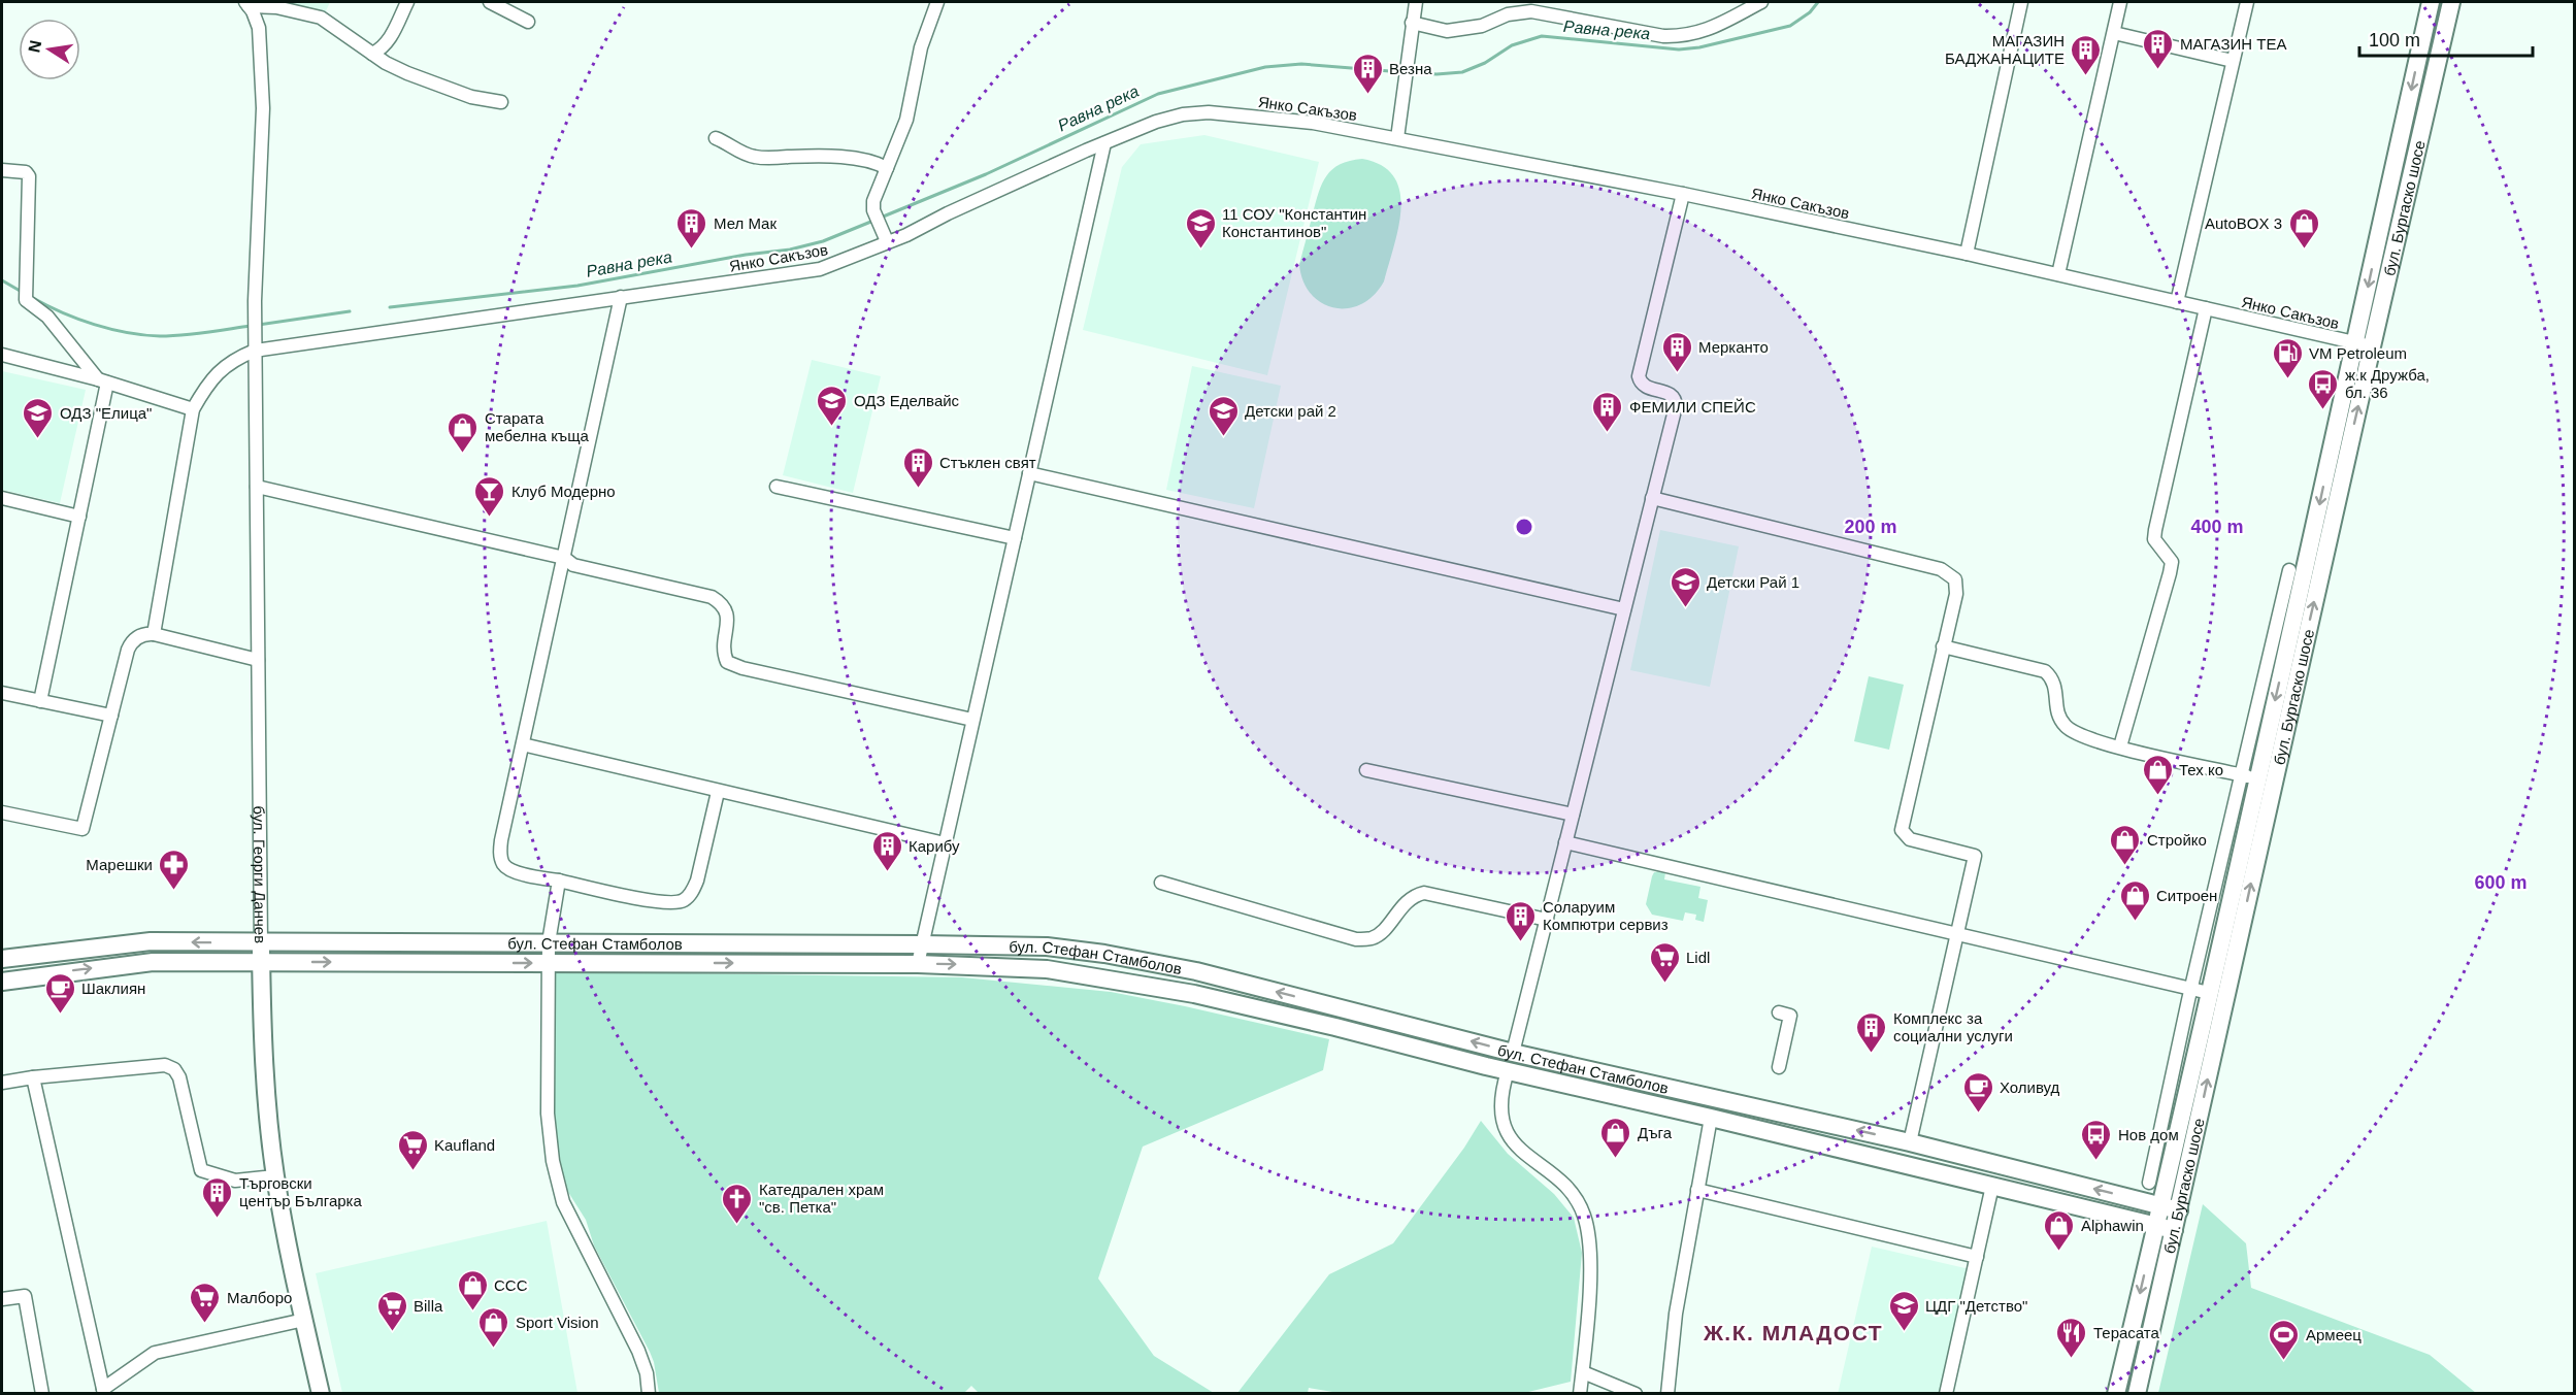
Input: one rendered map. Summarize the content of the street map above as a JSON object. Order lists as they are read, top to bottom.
{
  "streets": {
    "main road": ["бул. Бургаско шосе", "бул. Георги Данчев", "бул. Стефан Стамболов"],
    "street": ["Янко Сакъзов"]
  },
  "crossings": [
    ["Янко Сакъзов", "бул. Бургаско шосе"],
    ["Янко Сакъзов", "бул. Георги Данчев"],
    ["бул. Бургаско шосе", "бул. Стефан Стамболов"],
    ["бул. Георги Данчев", "бул. Стефан Стамболов"]
  ],
  "districts": ["Ж.К. МЛАДОСТ"],
  "water": ["Равна река"],
  "places": {
    "building": [
      "МАГАЗИН ТЕА",
      "МАГАЗИН БАДЖАНАЦИТЕ",
      "Везна",
      "Мел Мак",
      "Мерканто",
      "ФЕМИЛИ СПЕЙС",
      "Стъклен свят",
      "Карибу",
      "Соларуим Компютри сервиз",
      "Комплекс за социални услуги",
      "Търговски център Българка"
    ],
    "school or university": [
      "11 СОУ \"Константин Константинов\"",
      "ОДЗ Еделвайс",
      "Детски рай 2",
      "ОДЗ \"Елица\"",
      "Детски Рай 1",
      "ЦДГ \"Детство\""
    ],
    "shop": [
      "AutoBOX 3",
      "Старата мебелна къща",
      "Тех ко",
      "Стройко",
      "Ситроен",
      "Дъга",
      "Alphawin",
      "CCC",
      "Sport Vision"
    ],
    "fuel station": ["VM Petroleum"],
    "bus stop": ["ж.к Дружба, бл. 36", "Нов дом"],
    "bar": ["Клуб Модерно"],
    "pharmacy": ["Марешки"],
    "supermarket": [
      "Lidl",
      "Kaufland",
      "Малборо",
      "Billa"
    ],
    "cafe": ["Шаклиян", "Холивуд"],
    "church": ["Катедрален храм \"св. Петка\""],
    "restaurant": ["Терасата"],
    "sports": ["Армеец"]
  },
  "scale_bar": "100 m",
  "north": "left",
  "rings": ["200 m", "400 m", "600 m"]
}
